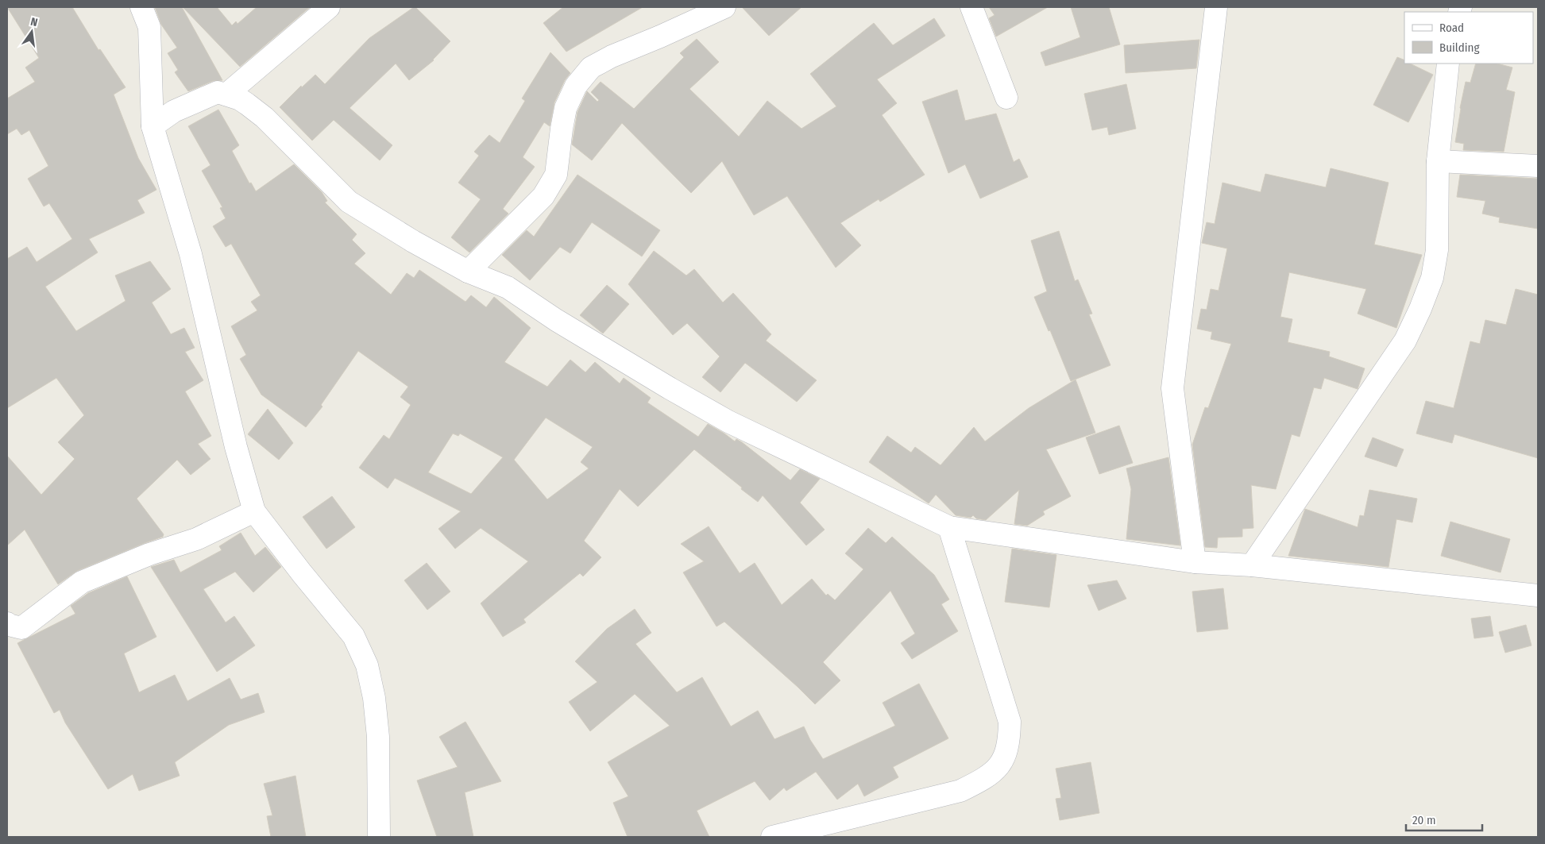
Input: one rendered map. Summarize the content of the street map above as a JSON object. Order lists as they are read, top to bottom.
{
  "legend": ["Road", "Building"],
  "scale_bar": "20 m",
  "north": "top"
}
